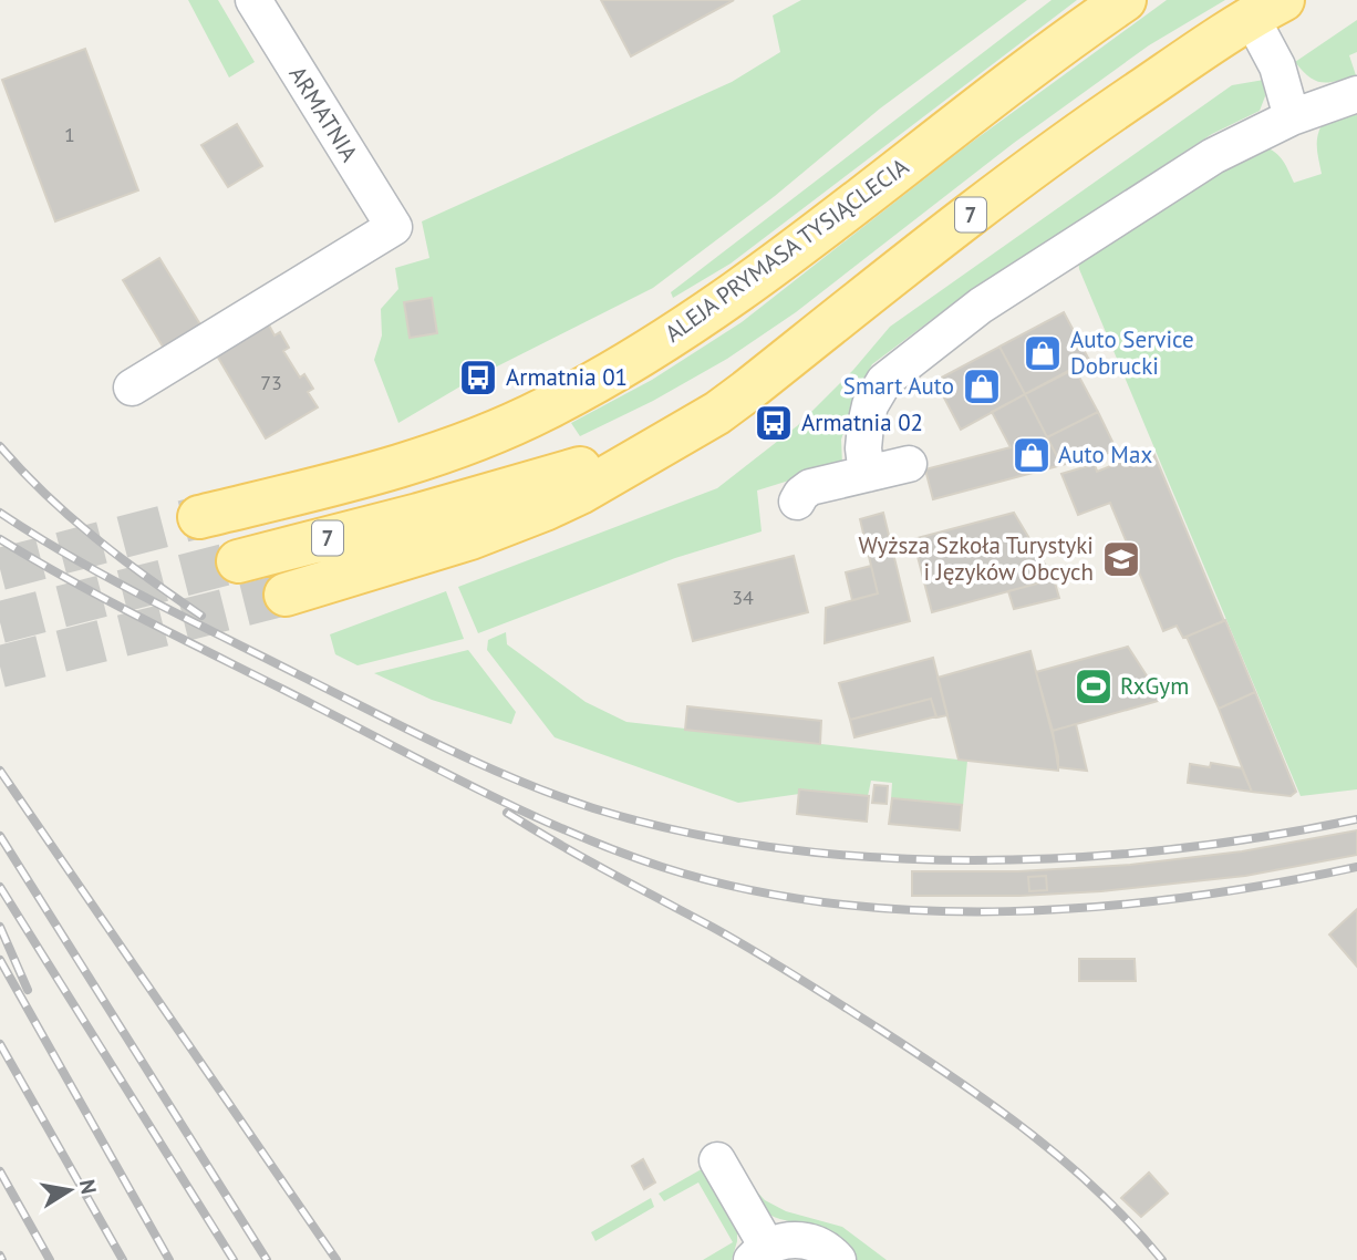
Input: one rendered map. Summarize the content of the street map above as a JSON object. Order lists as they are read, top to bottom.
{
  "streets": {
    "main road": ["7", "ALEJA PRYMASA TYSIĄCLECIA"],
    "street": ["ARMATNIA"]
  },
  "places": {
    "shop": ["Auto Service Dobrucki", "Smart Auto", "Auto Max"],
    "bus stop": ["Armatnia 01", "Armatnia 02"],
    "school or university": ["Wyższa Szkoła Turystyki i Języków Obcych"],
    "sports": ["RxGym"]
  },
  "house_numbers": ["1", "73", "34"],
  "north": "right"
}
